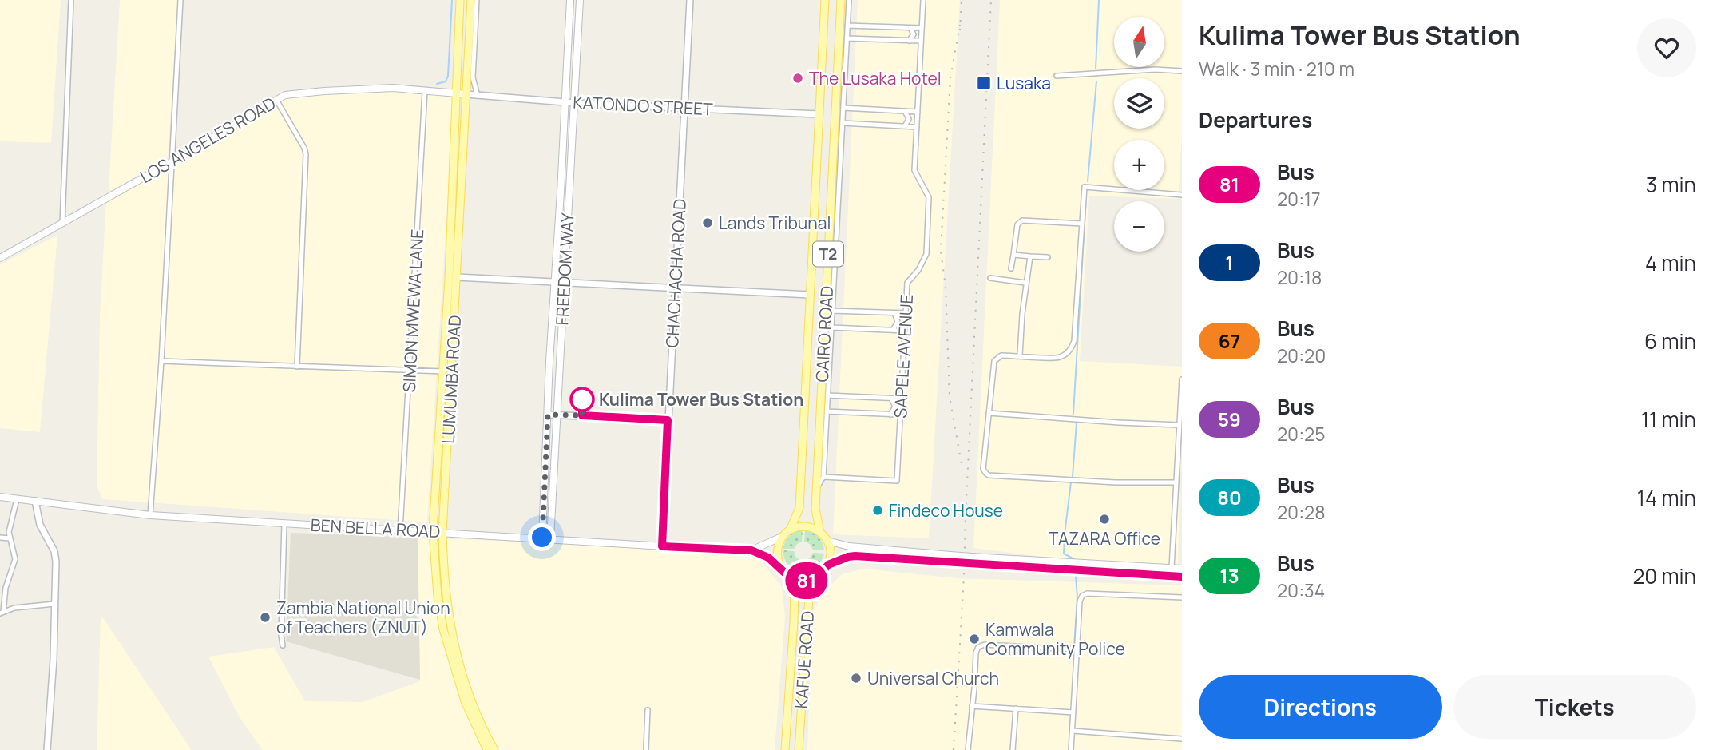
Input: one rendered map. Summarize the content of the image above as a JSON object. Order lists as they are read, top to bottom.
{
  "streets": {
    "main road": [
      "LOS ANGELES ROAD",
      "T2",
      "FREEDOM WAY",
      "CAIRO ROAD",
      "LUMUMBA ROAD",
      "BEN BELLA ROAD",
      "KAFUE ROAD"
    ],
    "street": [
      "KATONDO STREET",
      "CHACHACHA ROAD",
      "SIMON MWEWA LANE",
      "SAPELE AVENUE"
    ]
  },
  "crossings": [
    ["KATONDO STREET", "LOS ANGELES ROAD"],
    ["KATONDO STREET", "FREEDOM WAY"],
    ["KATONDO STREET", "CHACHACHA ROAD"],
    ["KATONDO STREET", "CAIRO ROAD"],
    ["KATONDO STREET", "LUMUMBA ROAD"],
    ["LOS ANGELES ROAD", "SIMON MWEWA LANE"],
    ["LOS ANGELES ROAD", "LUMUMBA ROAD"],
    ["FREEDOM WAY", "BEN BELLA ROAD"],
    ["CHACHACHA ROAD", "BEN BELLA ROAD"],
    ["SIMON MWEWA LANE", "BEN BELLA ROAD"],
    ["CAIRO ROAD", "BEN BELLA ROAD"],
    ["CAIRO ROAD", "KAFUE ROAD"],
    ["LUMUMBA ROAD", "BEN BELLA ROAD"],
    ["BEN BELLA ROAD", "KAFUE ROAD"]
  ],
  "places": {
    "other": [
      "The Lusaka Hotel",
      "Lands Tribunal",
      "Kulima Tower Bus Station",
      "Findeco House",
      "TAZARA Office",
      "Zambia National Union of Teachers (ZNUT)",
      "Kamwala Community Police",
      "Universal Church"
    ],
    "transit": ["Lusaka"]
  },
  "lines": ["bus line 81"],
  "north": "top",
  "page": {
    "on_map": "81",
    "heading": [
      ["Kulima Tower Bus Station", "Walk · 3 min · 210 m"],
      "Departures"
    ],
    "map_buttons": ["+", "−"],
    "list": [
      {
        "mark": "81",
        "name": "Bus",
        "note": "20:17",
        "value": "3 min"
      },
      {
        "mark": "1",
        "name": "Bus",
        "note": "20:18",
        "value": "4 min"
      },
      {
        "mark": "67",
        "name": "Bus",
        "note": "20:20",
        "value": "6 min"
      },
      {
        "mark": "59",
        "name": "Bus",
        "note": "20:25",
        "value": "11 min"
      },
      {
        "mark": "80",
        "name": "Bus",
        "note": "20:28",
        "value": "14 min"
      },
      {
        "mark": "13",
        "name": "Bus",
        "note": "20:34",
        "value": "20 min"
      }
    ],
    "buttons": ["Directions", "Tickets"]
  }
}
